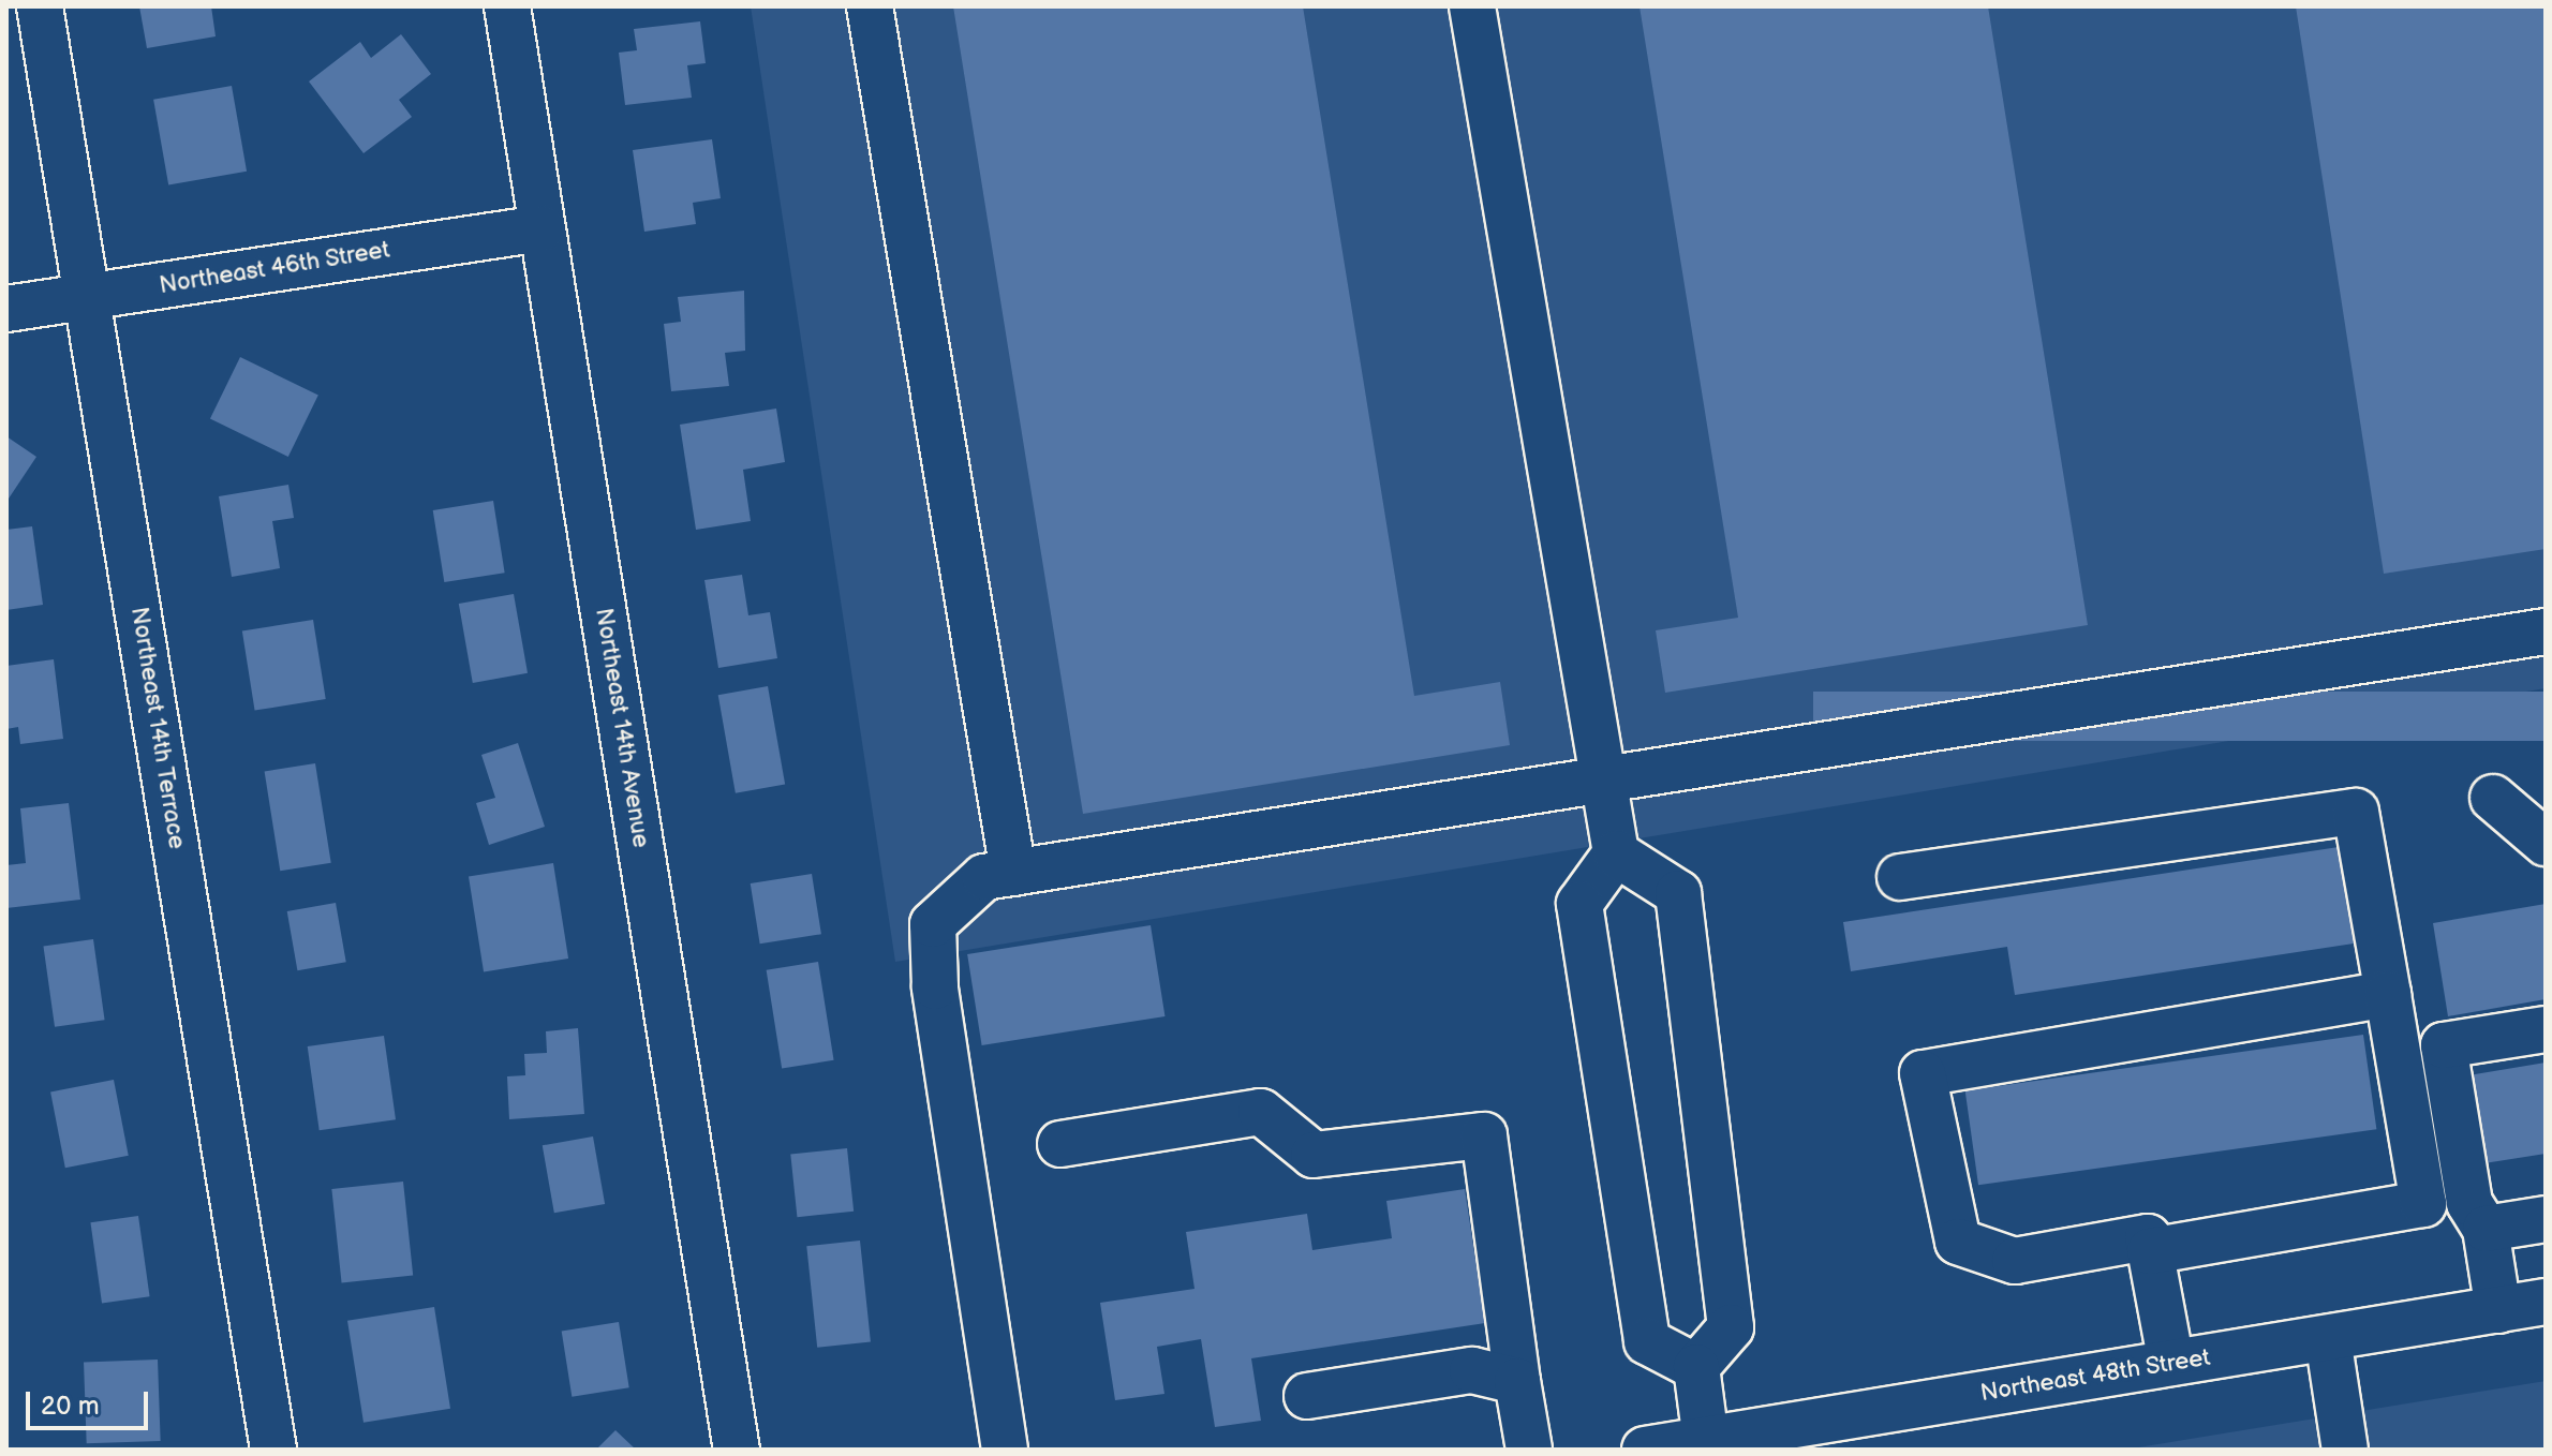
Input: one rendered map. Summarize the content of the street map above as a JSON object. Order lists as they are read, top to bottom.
{
  "streets": {
    "street": [
      "Northeast 46th Street",
      "Northeast 14th Terrace",
      "Northeast 14th Avenue",
      "Northeast 48th Street"
    ]
  },
  "crossings": [
    ["Northeast 46th Street", "Northeast 14th Terrace"],
    ["Northeast 46th Street", "Northeast 14th Avenue"]
  ],
  "scale_bar": "20 m"
}
